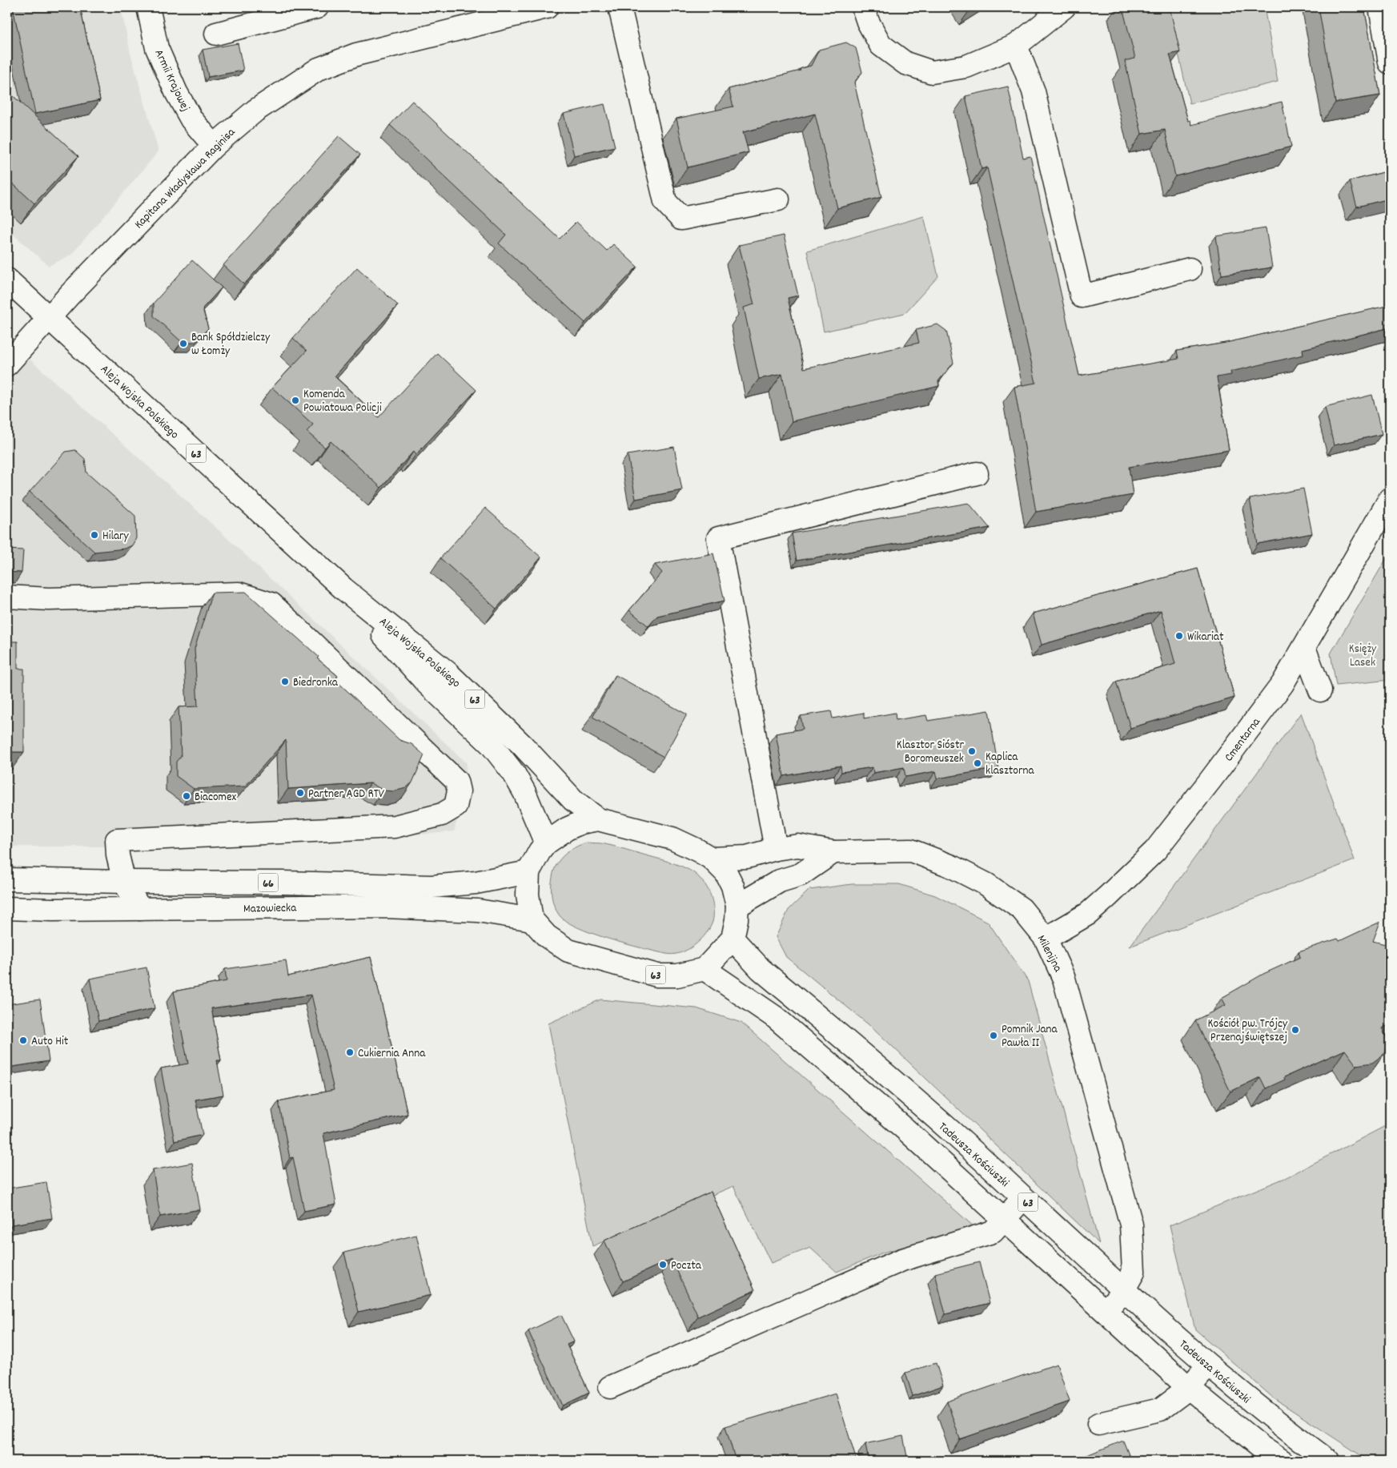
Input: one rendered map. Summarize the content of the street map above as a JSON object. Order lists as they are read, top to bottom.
{
  "streets": {
    "main road": [
      "Armii Krajowej",
      "Kapitana Władysława Raginisa",
      "Aleja Wojska Polskiego",
      "63",
      "Cmentarna",
      "66",
      "Mazowiecka",
      "Milenijna",
      "Tadeusza Kościuszki"
    ]
  },
  "crossings": [
    ["Armii Krajowej", "Kapitana Władysława Raginisa"],
    ["Kapitana Władysława Raginisa", "Aleja Wojska Polskiego"],
    ["Aleja Wojska Polskiego", "63"],
    ["63", "Mazowiecka"],
    ["63", "Milenijna"],
    ["63", "Tadeusza Kościuszki"],
    ["Cmentarna", "Milenijna"],
    ["Milenijna", "Tadeusza Kościuszki"]
  ],
  "parks": ["Księży Lasek"],
  "places": [
    "Bank Spółdzielczy w Łomży",
    "Komenda Powiatowa Policji",
    "Hilary",
    "Wikariat",
    "Biedronka",
    "Klasztor Sióstr Boromeuszek",
    "Kaplica klasztorna",
    "Partner AGD RTV",
    "Biacomex",
    "Kościół pw. Trójcy Przenajświętszej",
    "Pomnik Jana Pawła II",
    "Auto Hit",
    "Cukiernia Anna",
    "Poczta"
  ]
}
